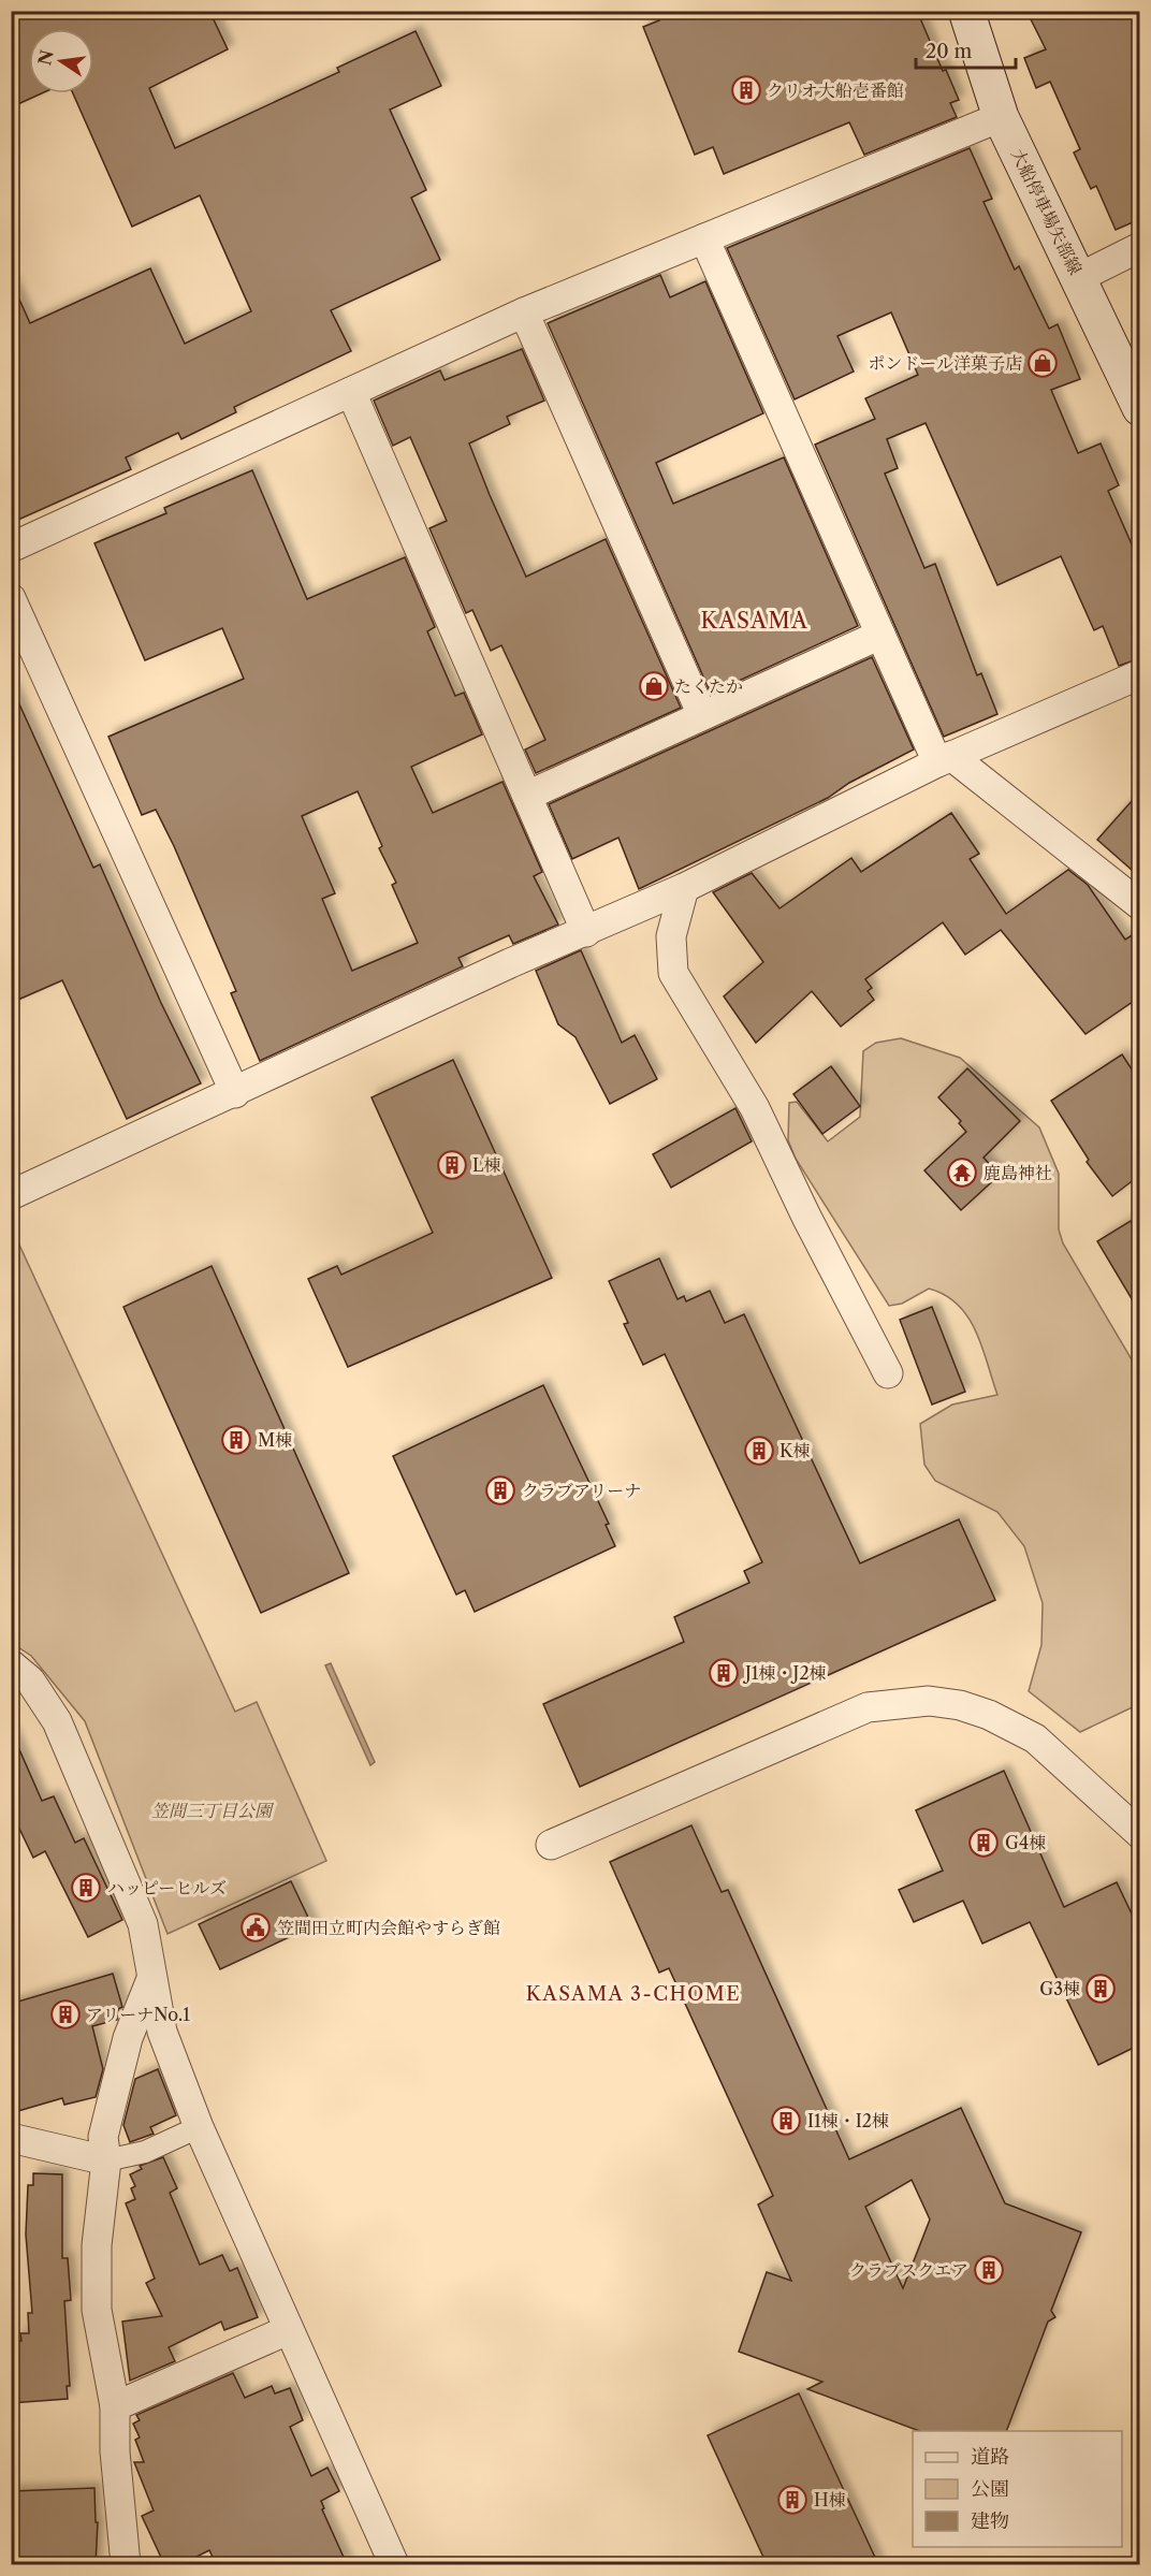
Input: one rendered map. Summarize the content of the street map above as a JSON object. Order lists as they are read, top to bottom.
{
  "streets": {
    "main road": ["大船停車場矢部線"]
  },
  "districts": ["KASAMA", "KASAMA 3-CHOME"],
  "parks": ["笠間三丁目公園"],
  "places": {
    "building": [
      "クリオ大船壱番館",
      "L棟",
      "M棟",
      "K棟",
      "クラブアリーナ",
      "J1棟・J2棟",
      "G4棟",
      "ハッピーヒルズ",
      "G3棟",
      "アリーナNo.1",
      "I1棟・I2棟",
      "クラブスクエア",
      "H棟"
    ],
    "shop": ["ポンドール洋菓子店", "たくたか"],
    "temple": ["鹿島神社"],
    "public building": ["笠間田立町内会館やすらぎ館"]
  },
  "legend": ["道路", "公園", "建物"],
  "scale_bar": "20 m",
  "north": "left"
}
